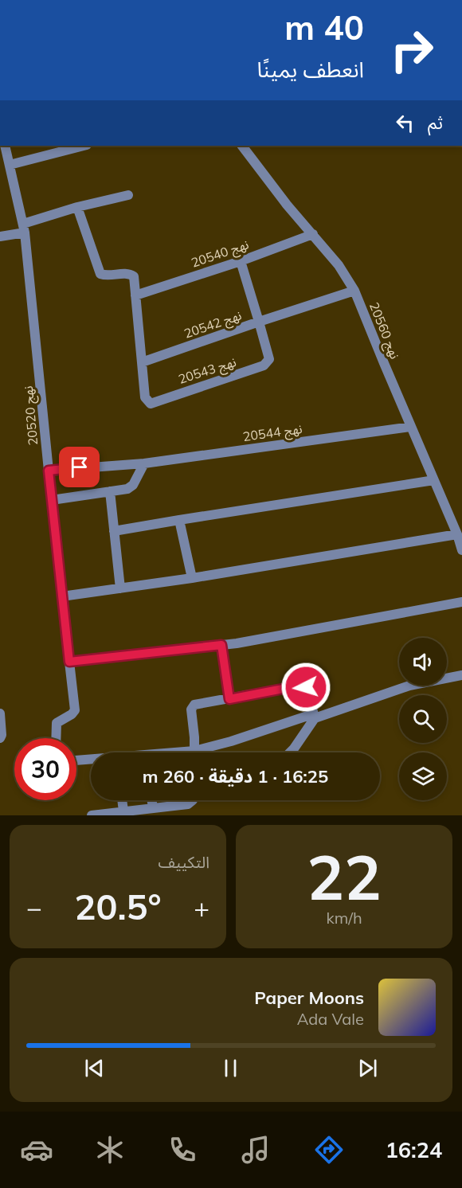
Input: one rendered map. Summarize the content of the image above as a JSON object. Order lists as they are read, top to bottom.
{
  "streets": {
    "street": [
      "نهج 20540",
      "نهج 20542",
      "نهج 20560",
      "نهج 20543",
      "نهج 20520",
      "نهج 20544"
    ]
  },
  "crossings": [
    ["نهج 20540", "نهج 20542"],
    ["نهج 20540", "نهج 20560"],
    ["نهج 20542", "نهج 20543"],
    ["نهج 20560", "نهج 20544"],
    ["نهج 20520", "نهج 20544"]
  ],
  "page": {
    "turn": ["40 m", "انعطف يمينًا"],
    "then": "ثم",
    "limit": "30",
    "trip": "16:25 · 1 دقيقة · 260 m",
    "tile": [
      ["22", "km/h"],
      "التكييف"
    ],
    "heat": ["−", "20.5°", "+"],
    "song": ["Paper Moons", "Ada Vale"],
    "tabs": "16:24"
  }
}
